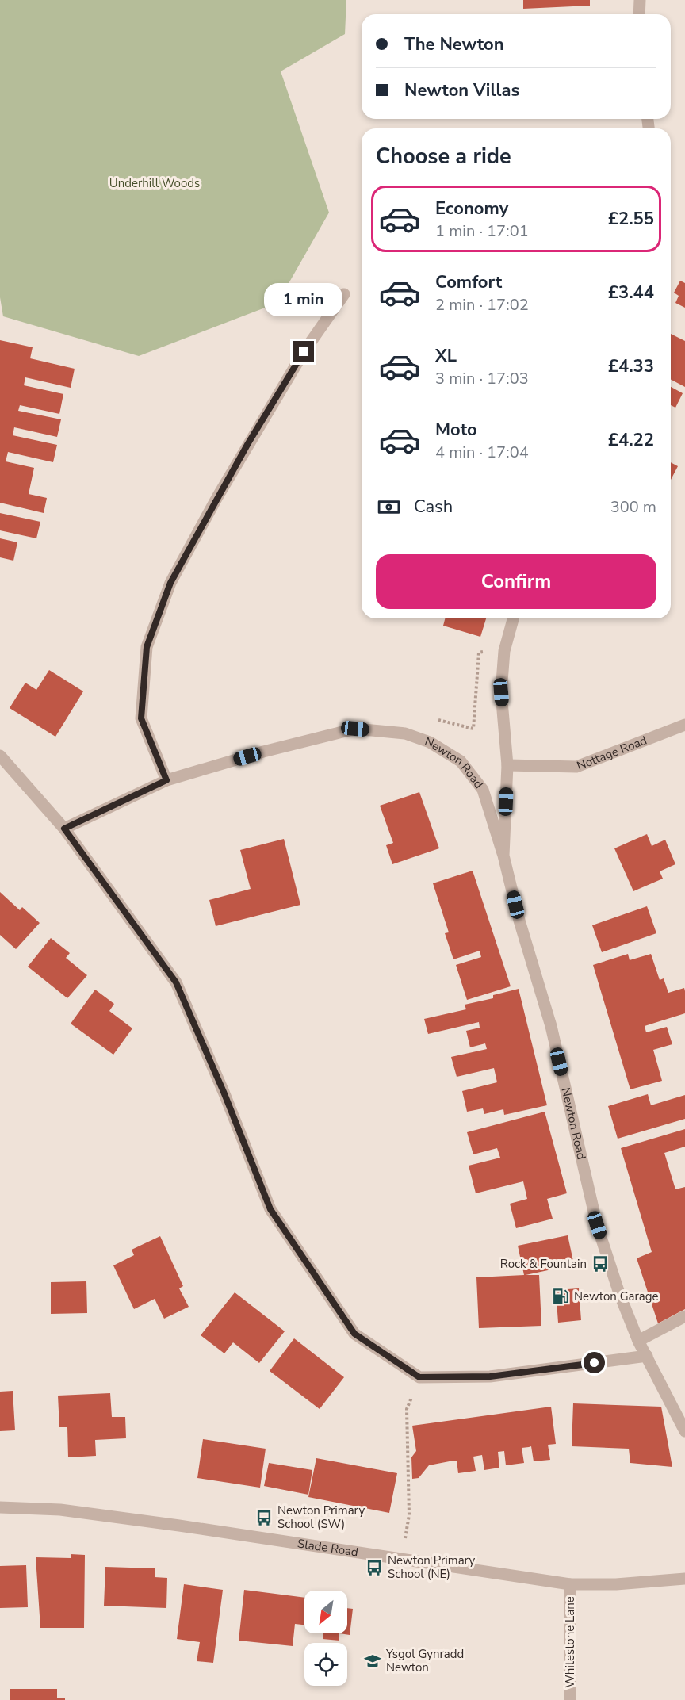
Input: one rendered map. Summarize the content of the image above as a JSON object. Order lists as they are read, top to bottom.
{
  "streets": {
    "street": [
      "Nottage Road",
      "Newton Road",
      "Slade Road",
      "Whitestone Lane"
    ]
  },
  "crossings": [
    ["Slade Road", "Whitestone Lane"]
  ],
  "parks": ["Underhill Woods"],
  "places": {
    "bus stop": ["Rock & Fountain", "Newton Primary School (SW)", "Newton Primary School (NE)"],
    "fuel station": ["Newton Garage"],
    "school or university": ["Ysgol Gynradd Newton"]
  },
  "north": "bottom left",
  "page": {
    "banner": ["The Newton", "Newton Villas"],
    "heading": "Choose a ride",
    "list": [
      {
        "name": "Economy",
        "note": "1 min · 17:01",
        "value": "£2.55"
      },
      {
        "name": "Comfort",
        "note": "2 min · 17:02",
        "value": "£3.44"
      },
      {
        "name": "XL",
        "note": "3 min · 17:03",
        "value": "£4.33"
      },
      {
        "name": "Moto",
        "note": "4 min · 17:04",
        "value": "£4.22"
      }
    ],
    "bubble": "1 min",
    "pay": ["Cash", "300 m"],
    "buttons": "Confirm"
  }
}
